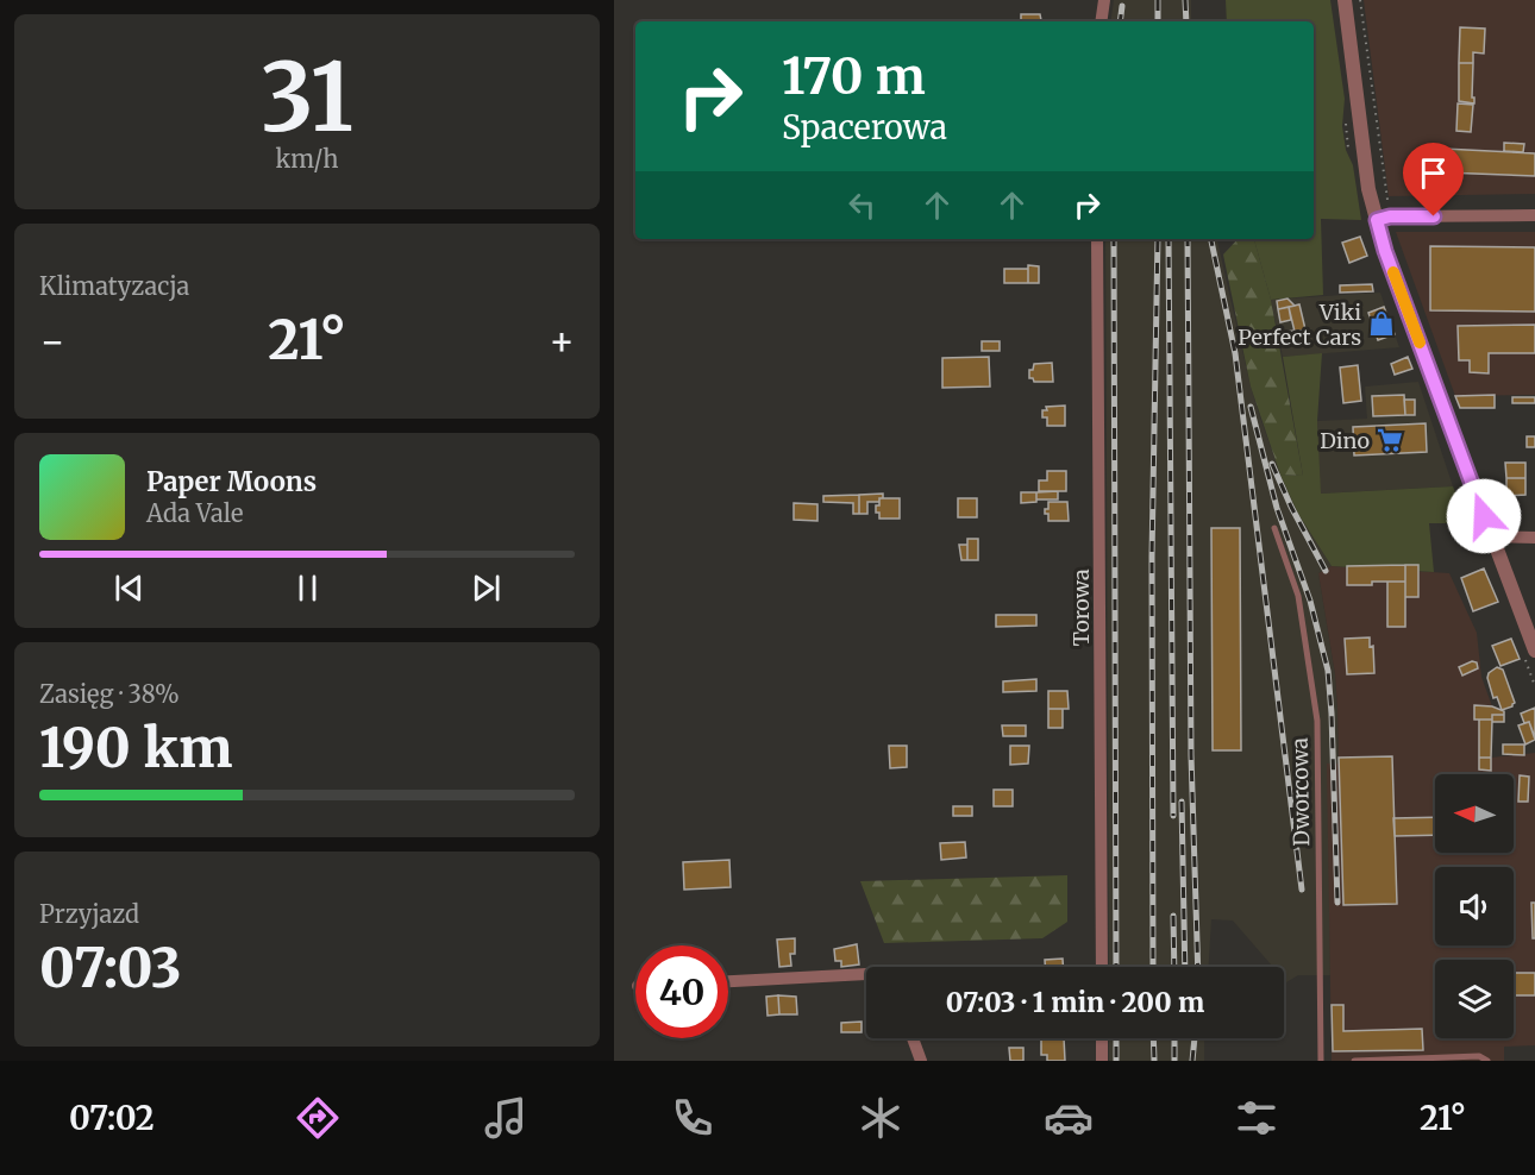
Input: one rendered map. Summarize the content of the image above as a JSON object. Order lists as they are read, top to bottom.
{
  "streets": {
    "street": ["Torowa"],
    "lane": ["Dworcowa"]
  },
  "places": {
    "shop": ["Viki Perfect Cars"],
    "supermarket": ["Dino"]
  },
  "north": "left",
  "page": {
    "tile": [
      ["31", "km/h"],
      "Klimatyzacja",
      ["Zasięg · 38%", "190 km"],
      ["Przyjazd", "07:03"]
    ],
    "turn": ["170 m", "Spacerowa"],
    "heat": ["−", "21°", "+"],
    "song": ["Paper Moons", "Ada Vale"],
    "limit": "40",
    "trip": "07:03 · 1 min · 200 m",
    "tabs": ["07:02", "21°"]
  }
}
